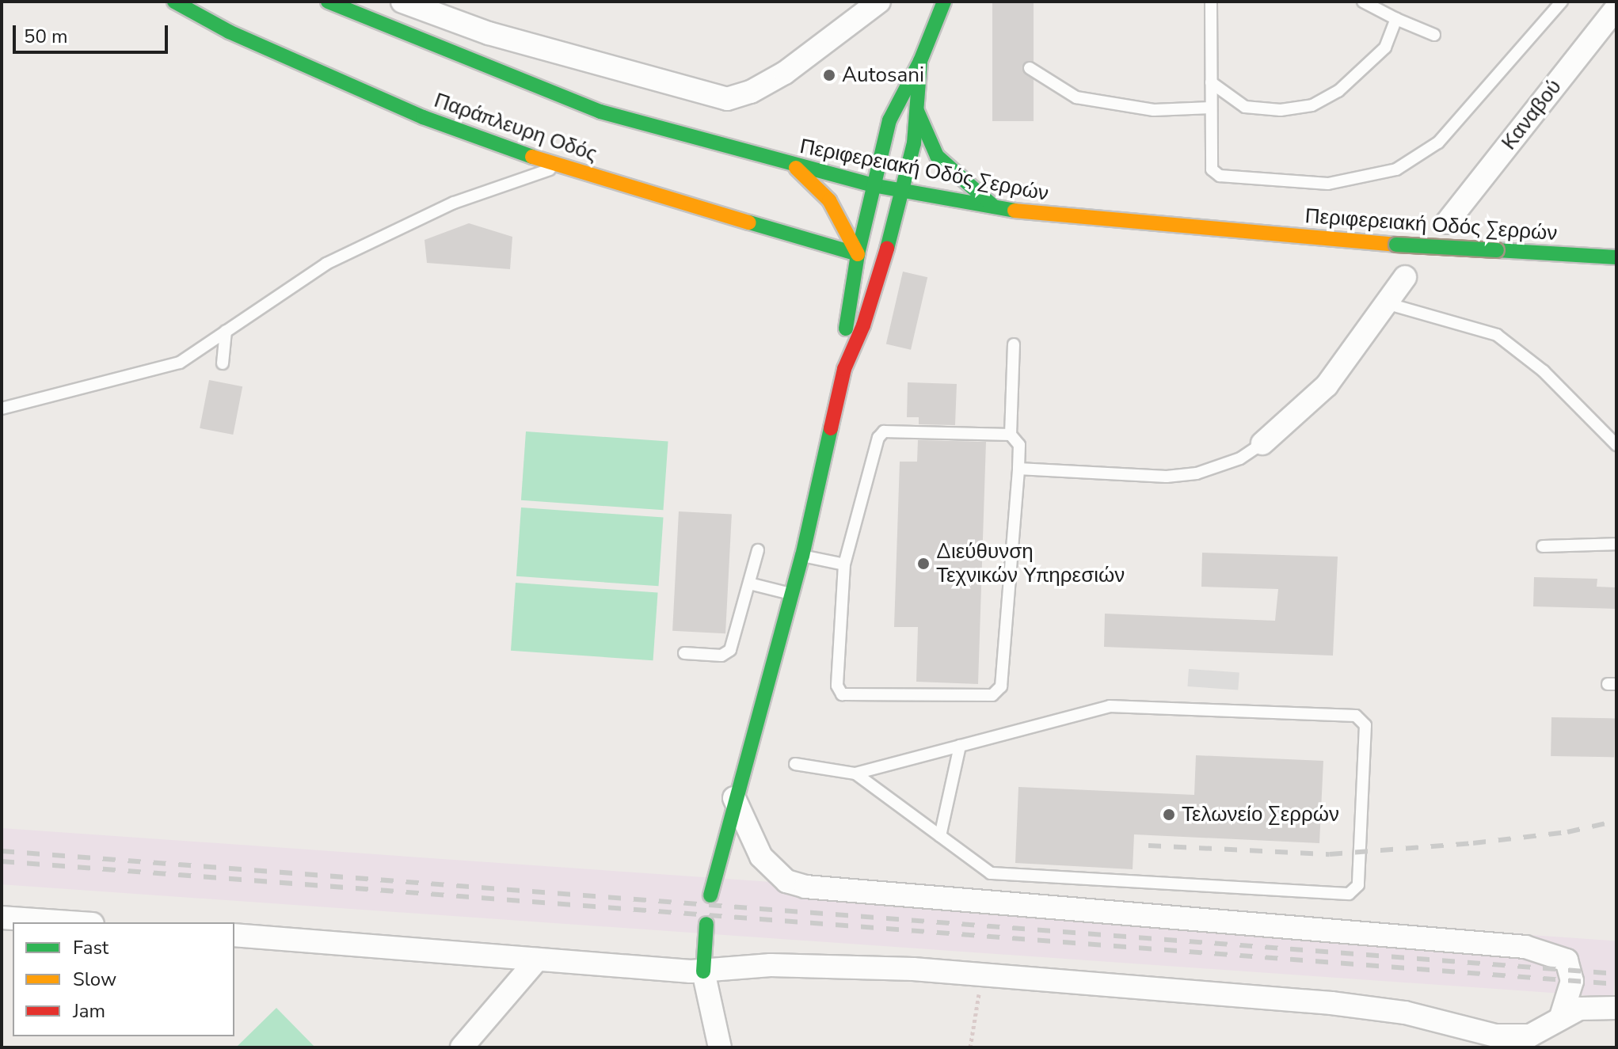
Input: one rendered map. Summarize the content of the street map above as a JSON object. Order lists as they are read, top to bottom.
{
  "streets": {
    "street": ["Καναβού", "Παράπλευρη Οδός", "Περιφερειακή Οδός Σερρών"]
  },
  "places": ["Autosani", "Διεύθυνση Τεχνικών Υπηρεσιών", "Τελωνείο Σερρών"],
  "legend": ["Fast", "Slow", "Jam"],
  "scale_bar": "50 m"
}
